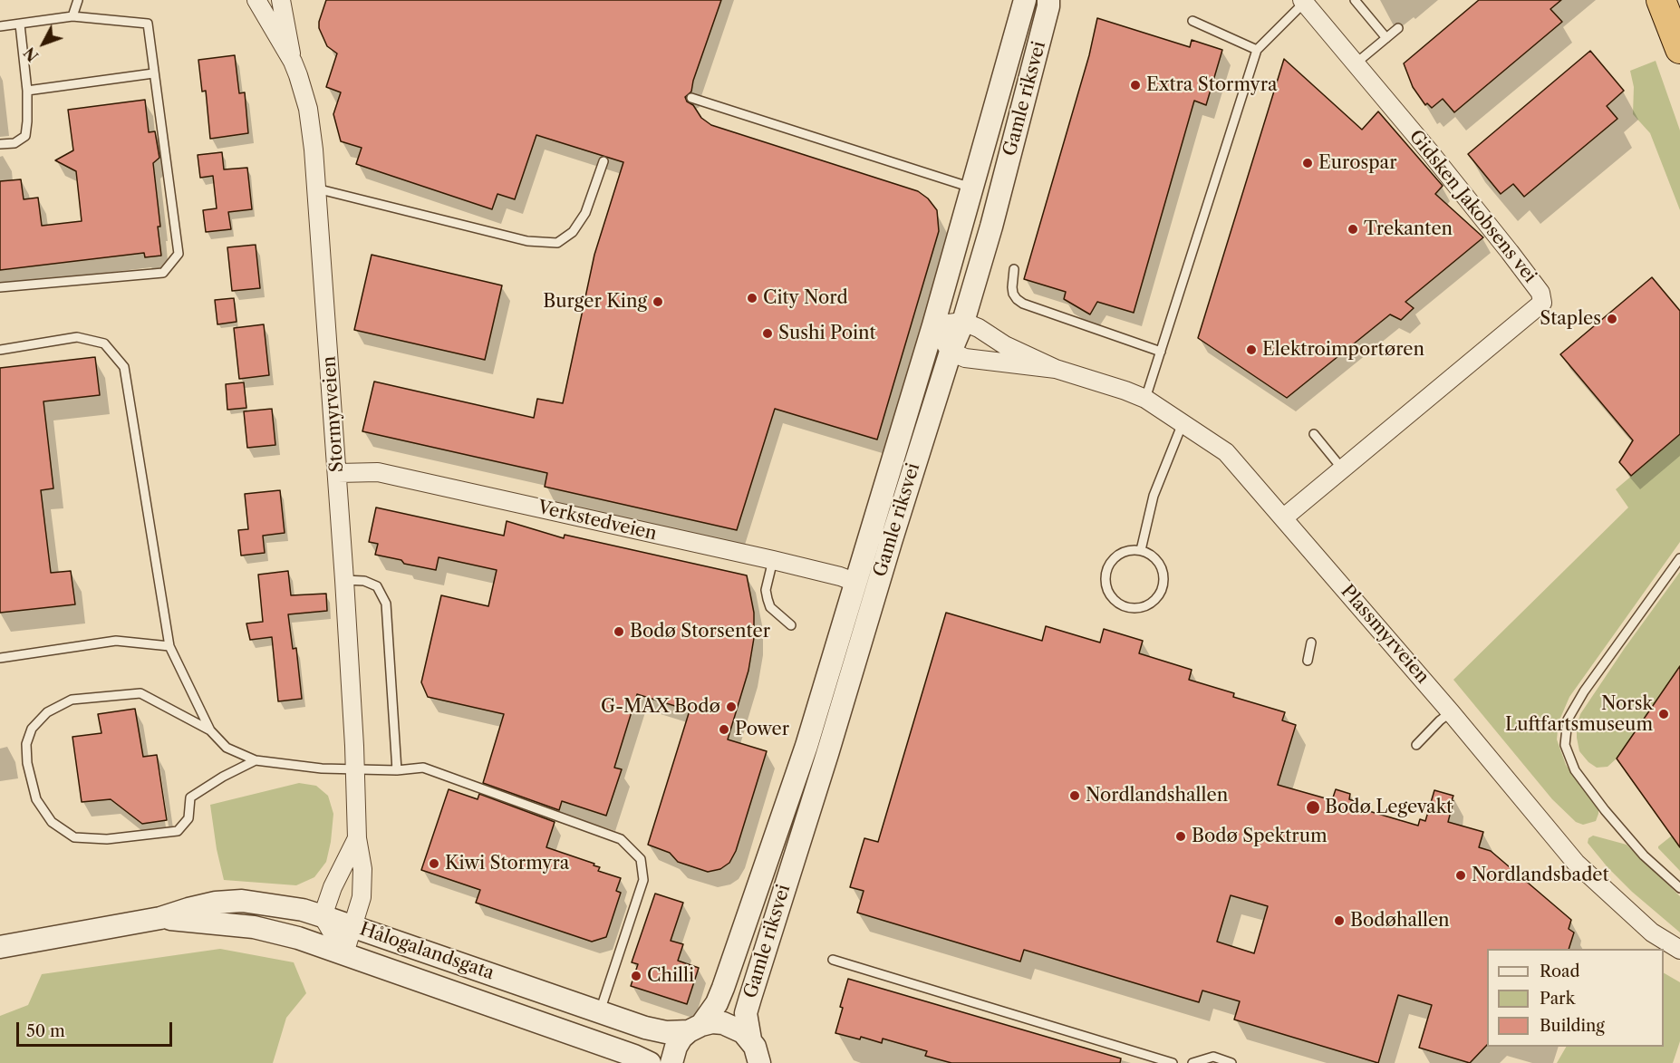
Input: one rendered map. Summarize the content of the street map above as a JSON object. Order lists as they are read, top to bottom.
{
  "streets": {
    "street": [
      "Gamle riksvei",
      "Gidsken Jakobsens vei",
      "Stormyrveien",
      "Verkstedveien",
      "Plassmyrveien",
      "Hålogalandsgata"
    ]
  },
  "crossings": [
    ["Gamle riksvei", "Verkstedveien"],
    ["Gamle riksvei", "Plassmyrveien"],
    ["Gamle riksvei", "Hålogalandsgata"],
    ["Gidsken Jakobsens vei", "Plassmyrveien"],
    ["Stormyrveien", "Verkstedveien"],
    ["Stormyrveien", "Hålogalandsgata"]
  ],
  "places": [
    "Extra Stormyra",
    "Eurospar",
    "Trekanten",
    "City Nord",
    "Burger King",
    "Staples",
    "Sushi Point",
    "Elektroimportøren",
    "Bodø Storsenter",
    "G-MAX Bodø",
    "Norsk Luftfartsmuseum",
    "Power",
    "Nordlandshallen",
    "Bodø Legevakt",
    "Bodø Spektrum",
    "Kiwi Stormyra",
    "Nordlandsbadet",
    "Bodøhallen",
    "Chilli"
  ],
  "legend": ["Road", "Park", "Building"],
  "scale_bar": "50 m",
  "north": "bottom left"
}
